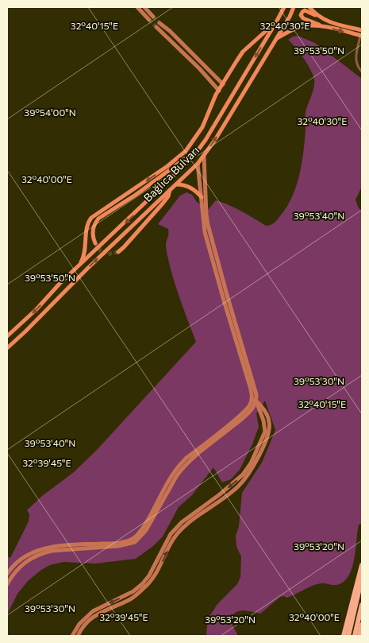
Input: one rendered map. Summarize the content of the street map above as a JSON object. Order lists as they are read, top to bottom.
{
  "streets": {
    "main road": ["Bağlıca Bulvarı"]
  },
  "coordinates": [
    "32°40'15\"E",
    "32°40'30\"E",
    "39°53'50\"N",
    "39°54'00\"N",
    "32°40'00\"E",
    "39°53'40\"N",
    "39°53'30\"N",
    "32°39'45\"E",
    "39°53'20\"N"
  ]
}
